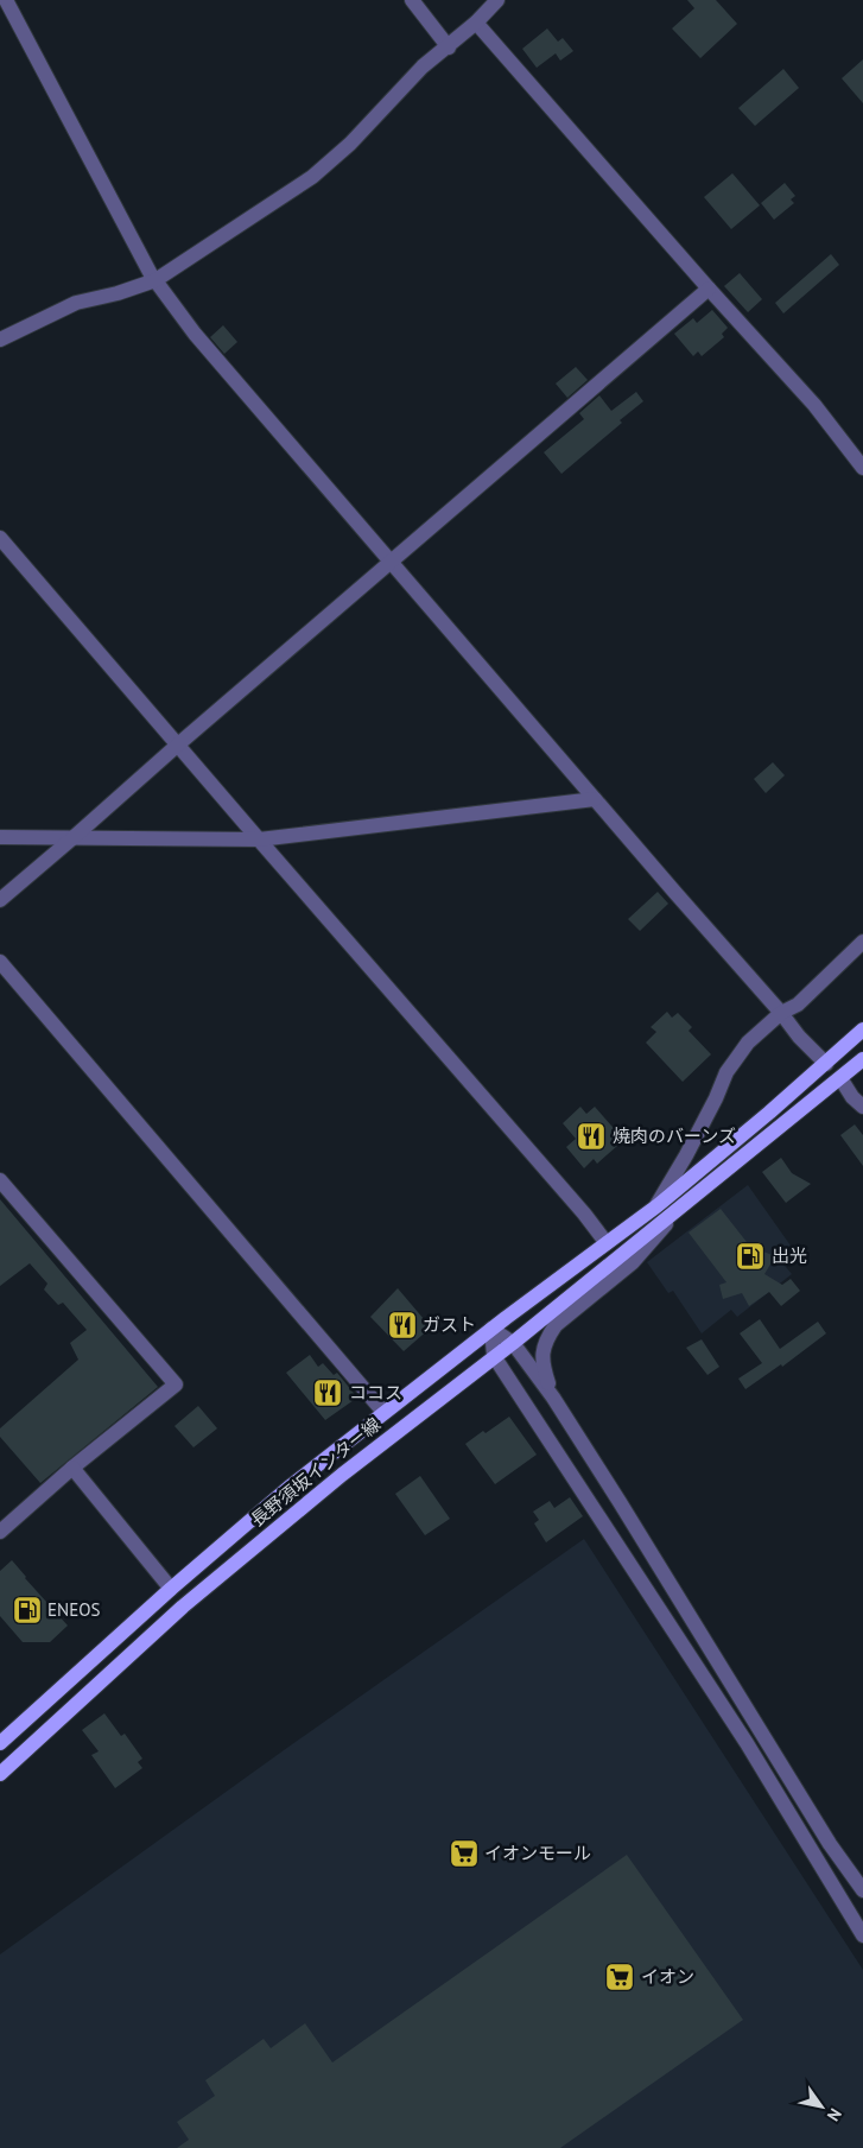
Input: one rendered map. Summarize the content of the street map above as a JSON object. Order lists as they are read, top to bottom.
{
  "streets": {
    "main road": ["長野須坂インター線"]
  },
  "places": {
    "restaurant": ["焼肉のバーンズ", "ガスト", "ココス"],
    "fuel station": ["出光", "ENEOS"],
    "supermarket": ["イオンモール", "イオン"]
  },
  "north": "bottom right"
}
